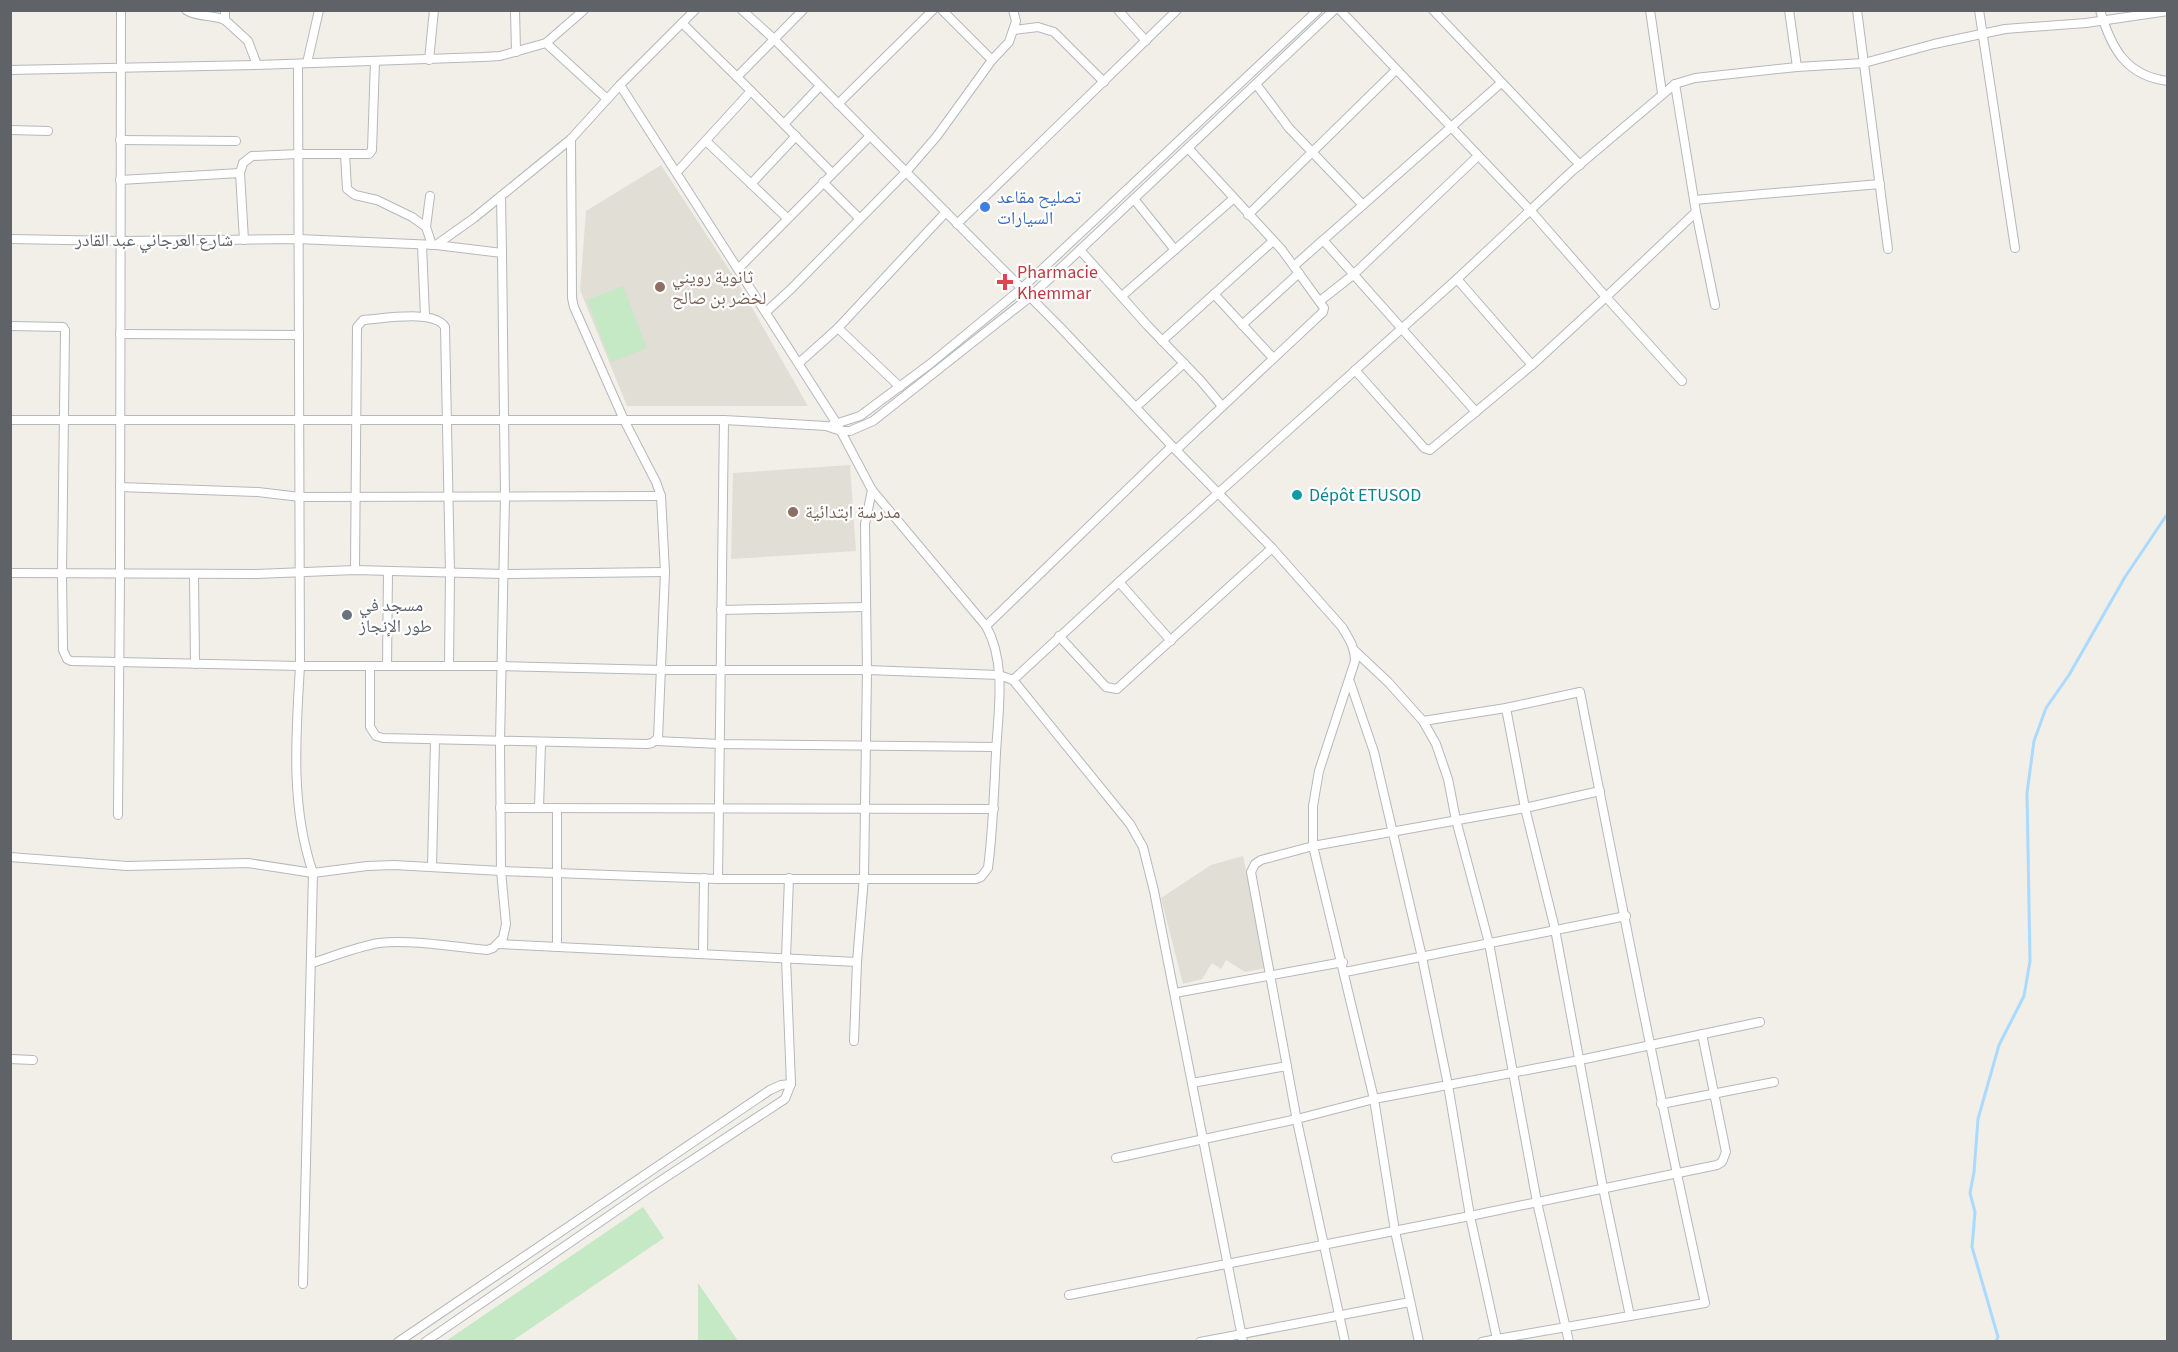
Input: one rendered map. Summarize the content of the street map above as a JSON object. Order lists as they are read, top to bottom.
{
  "streets": {
    "street": ["شارع العرجاني عبد القادر"]
  },
  "places": {
    "other": [
      "تصليح مقاعد السيارات",
      "ثانوية رويني لخضر بن صالح",
      "Dépôt ETUSOD",
      "مدرسة ابتدائية",
      "مسجد في طور الإنجاز"
    ],
    "health": ["Pharmacie Khemmar"]
  }
}
